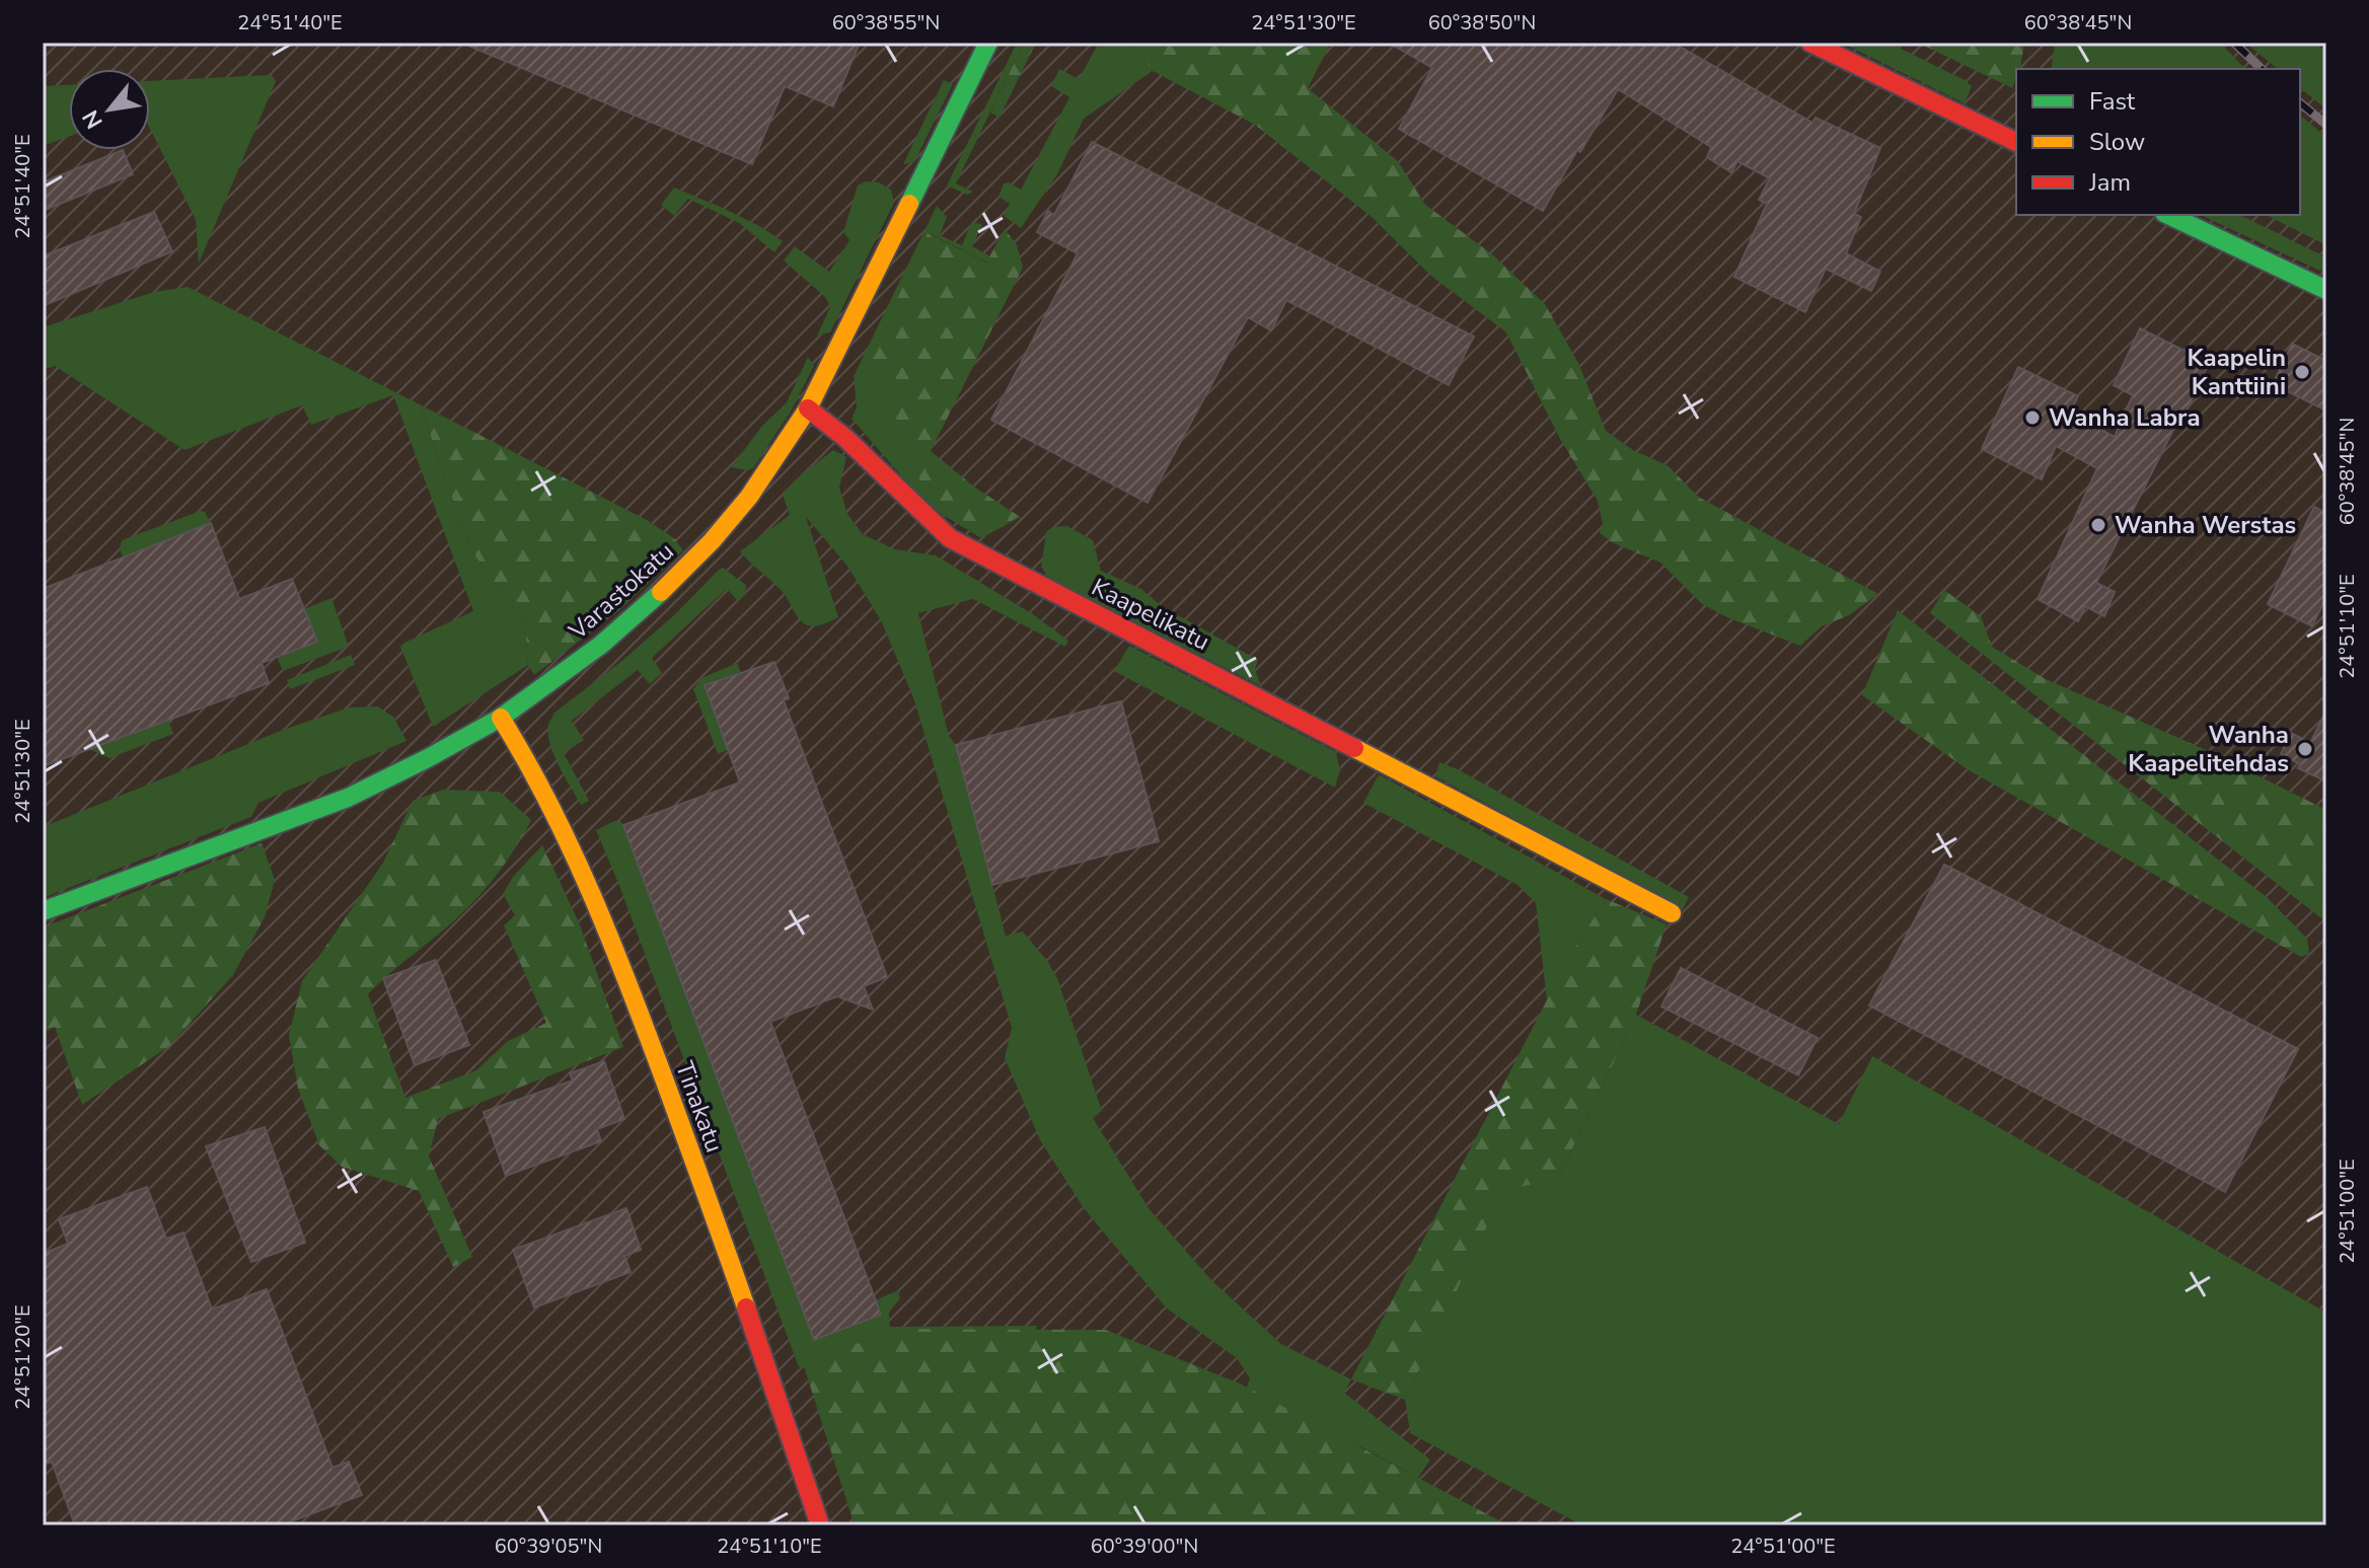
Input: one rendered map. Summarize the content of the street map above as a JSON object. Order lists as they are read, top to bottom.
{
  "streets": {
    "street": ["Varastokatu", "Kaapelikatu", "Tinakatu"]
  },
  "crossings": [
    ["Varastokatu", "Kaapelikatu"],
    ["Varastokatu", "Tinakatu"]
  ],
  "places": [
    "Kaapelin Kanttiini",
    "Wanha Labra",
    "Wanha Werstas",
    "Wanha Kaapelitehdas"
  ],
  "legend": ["Fast", "Slow", "Jam"],
  "north": "bottom left",
  "coordinates": [
    "24°51'40\"E",
    "60°38'55\"N",
    "24°51'30\"E",
    "60°38'50\"N",
    "60°38'45\"N",
    "24°51'10\"E",
    "24°51'00\"E",
    "24°51'20\"E",
    "60°39'05\"N",
    "60°39'00\"N"
  ]
}
